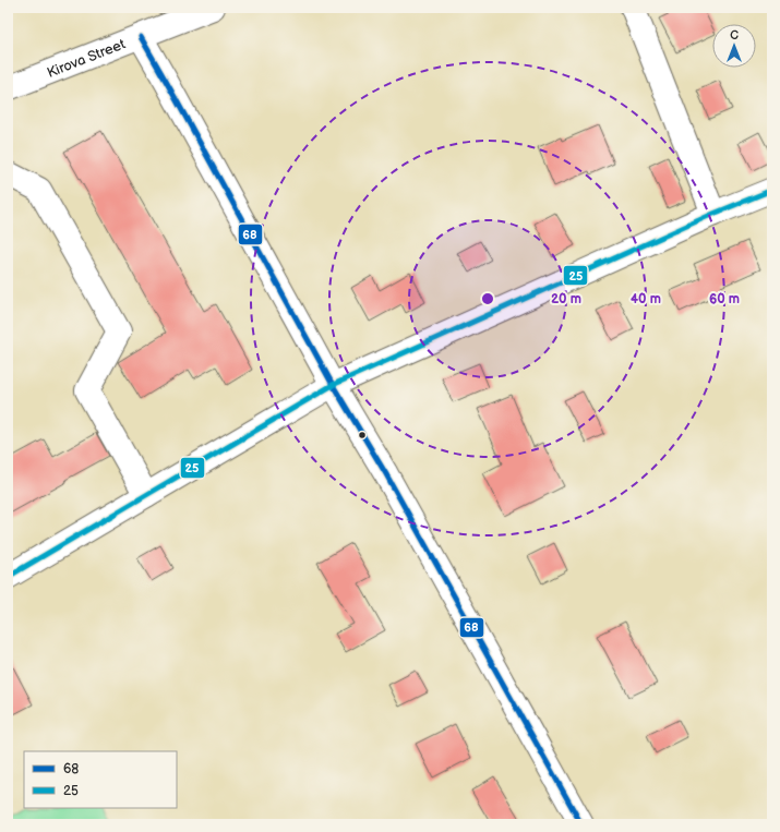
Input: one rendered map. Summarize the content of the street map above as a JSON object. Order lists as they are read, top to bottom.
{
  "streets": {
    "street": ["Kirova Street"]
  },
  "lines": ["transit line 68", "transit line 25"],
  "legend": ["68", "25"],
  "north": "top",
  "rings": ["20 m", "40 m", "60 m"]
}
